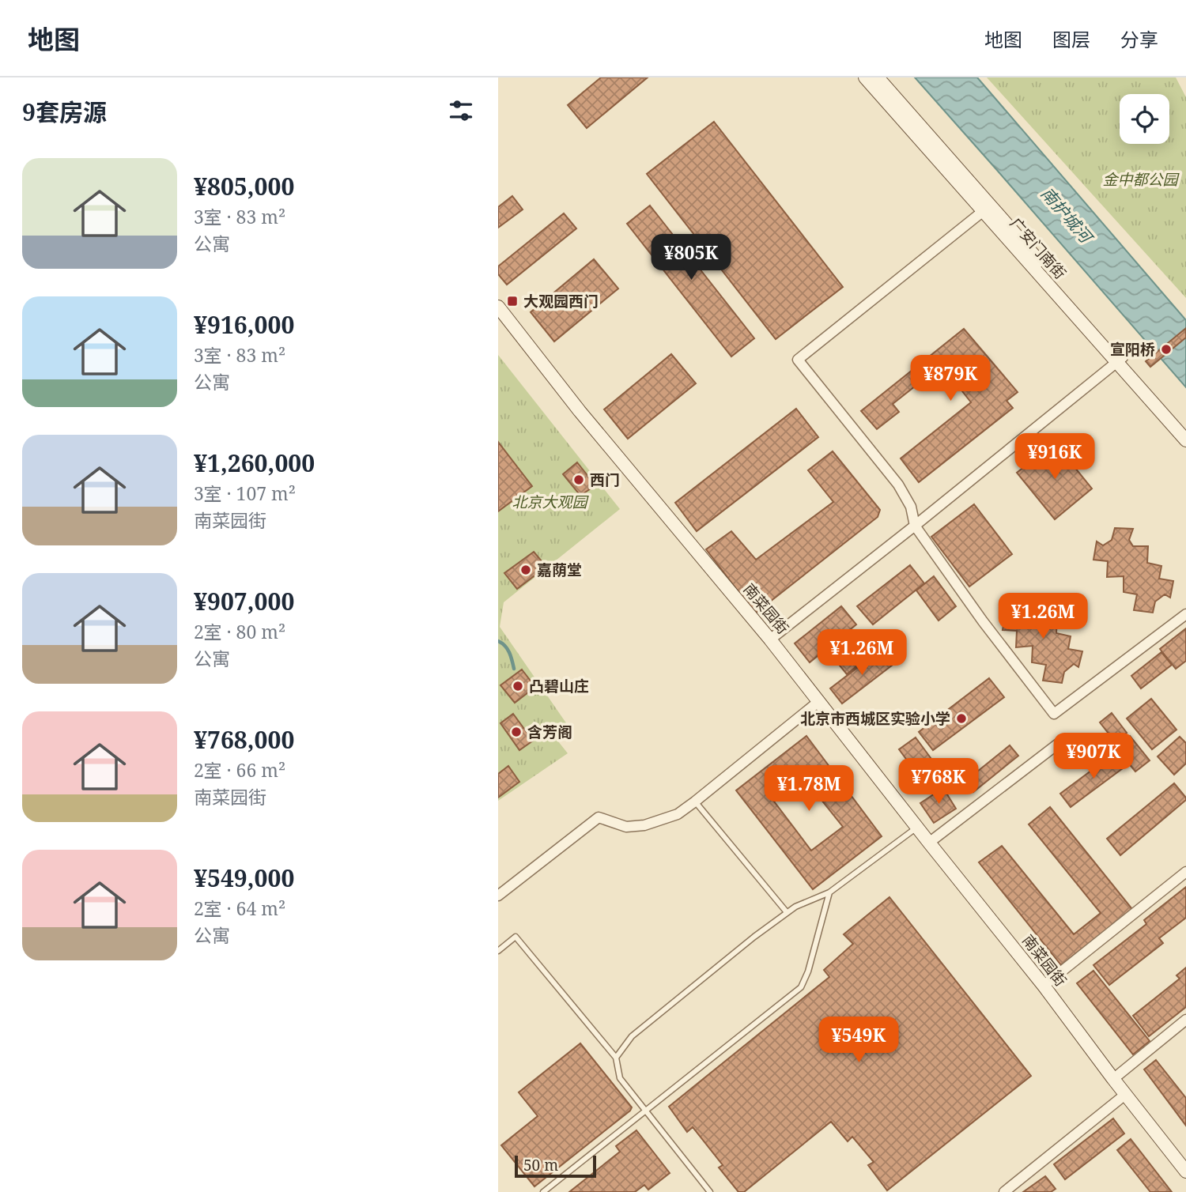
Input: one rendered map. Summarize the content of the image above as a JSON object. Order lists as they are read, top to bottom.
{
  "streets": {
    "street": ["广安门南街", "南菜园街"]
  },
  "water": ["南护城河"],
  "parks": ["金中都公园", "北京大观园"],
  "places": {
    "transit": ["大观园西门"],
    "other": [
      "宣阳桥",
      "西门",
      "嘉荫堂",
      "凸碧山庄",
      "北京市西城区实验小学",
      "含芳阁"
    ]
  },
  "scale_bar": "50 m",
  "page": {
    "header": "地图",
    "nav": ["地图", "图层", "分享"],
    "heading": "9套房源",
    "list": [
      {
        "name": "¥805,000",
        "note": "3室 · 83 m² · 公寓"
      },
      {
        "name": "¥916,000",
        "note": "3室 · 83 m² · 公寓"
      },
      {
        "name": "¥1,260,000",
        "note": "3室 · 107 m² · 南菜园街"
      },
      {
        "name": "¥907,000",
        "note": "2室 · 80 m² · 公寓"
      },
      {
        "name": "¥768,000",
        "note": "2室 · 66 m² · 南菜园街"
      },
      {
        "name": "¥549,000",
        "note": "2室 · 64 m² · 公寓"
      }
    ],
    "price": [
      "¥805K",
      "¥879K",
      "¥916K",
      "¥1.26M",
      "¥1.26M",
      "¥907K",
      "¥768K",
      "¥1.78M",
      "¥549K"
    ],
    "scale": "50 m"
  }
}
